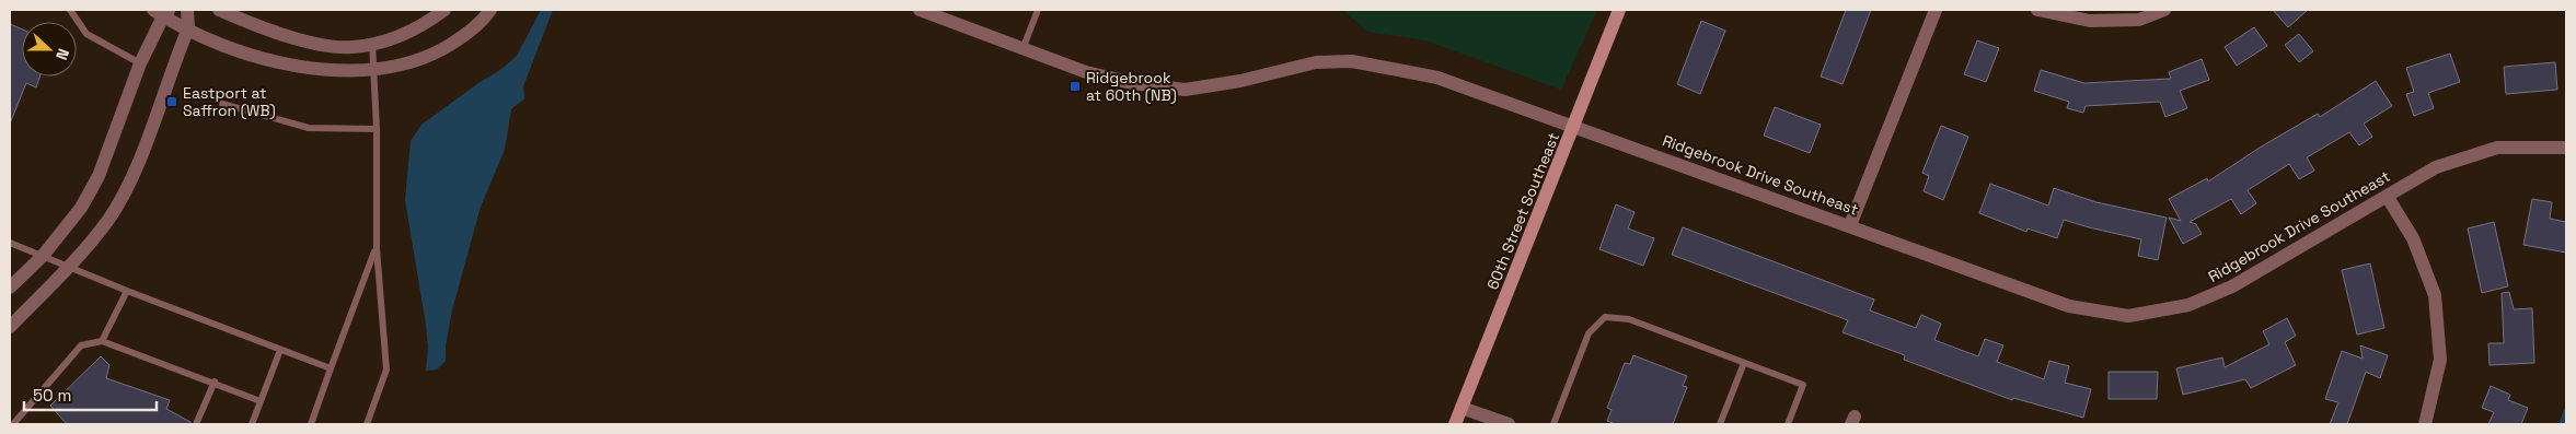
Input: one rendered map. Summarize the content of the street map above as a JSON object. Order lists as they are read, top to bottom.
{
  "streets": {
    "main road": ["60th Street Southeast"],
    "street": ["Ridgebrook Drive Southeast"]
  },
  "crossings": [
    ["Ridgebrook Drive Southeast", "60th Street Southeast"]
  ],
  "places": {
    "transit": ["Ridgebrook at 60th (NB)", "Eastport at Saffron (WB)"]
  },
  "scale_bar": "50 m",
  "north": "right"
}
